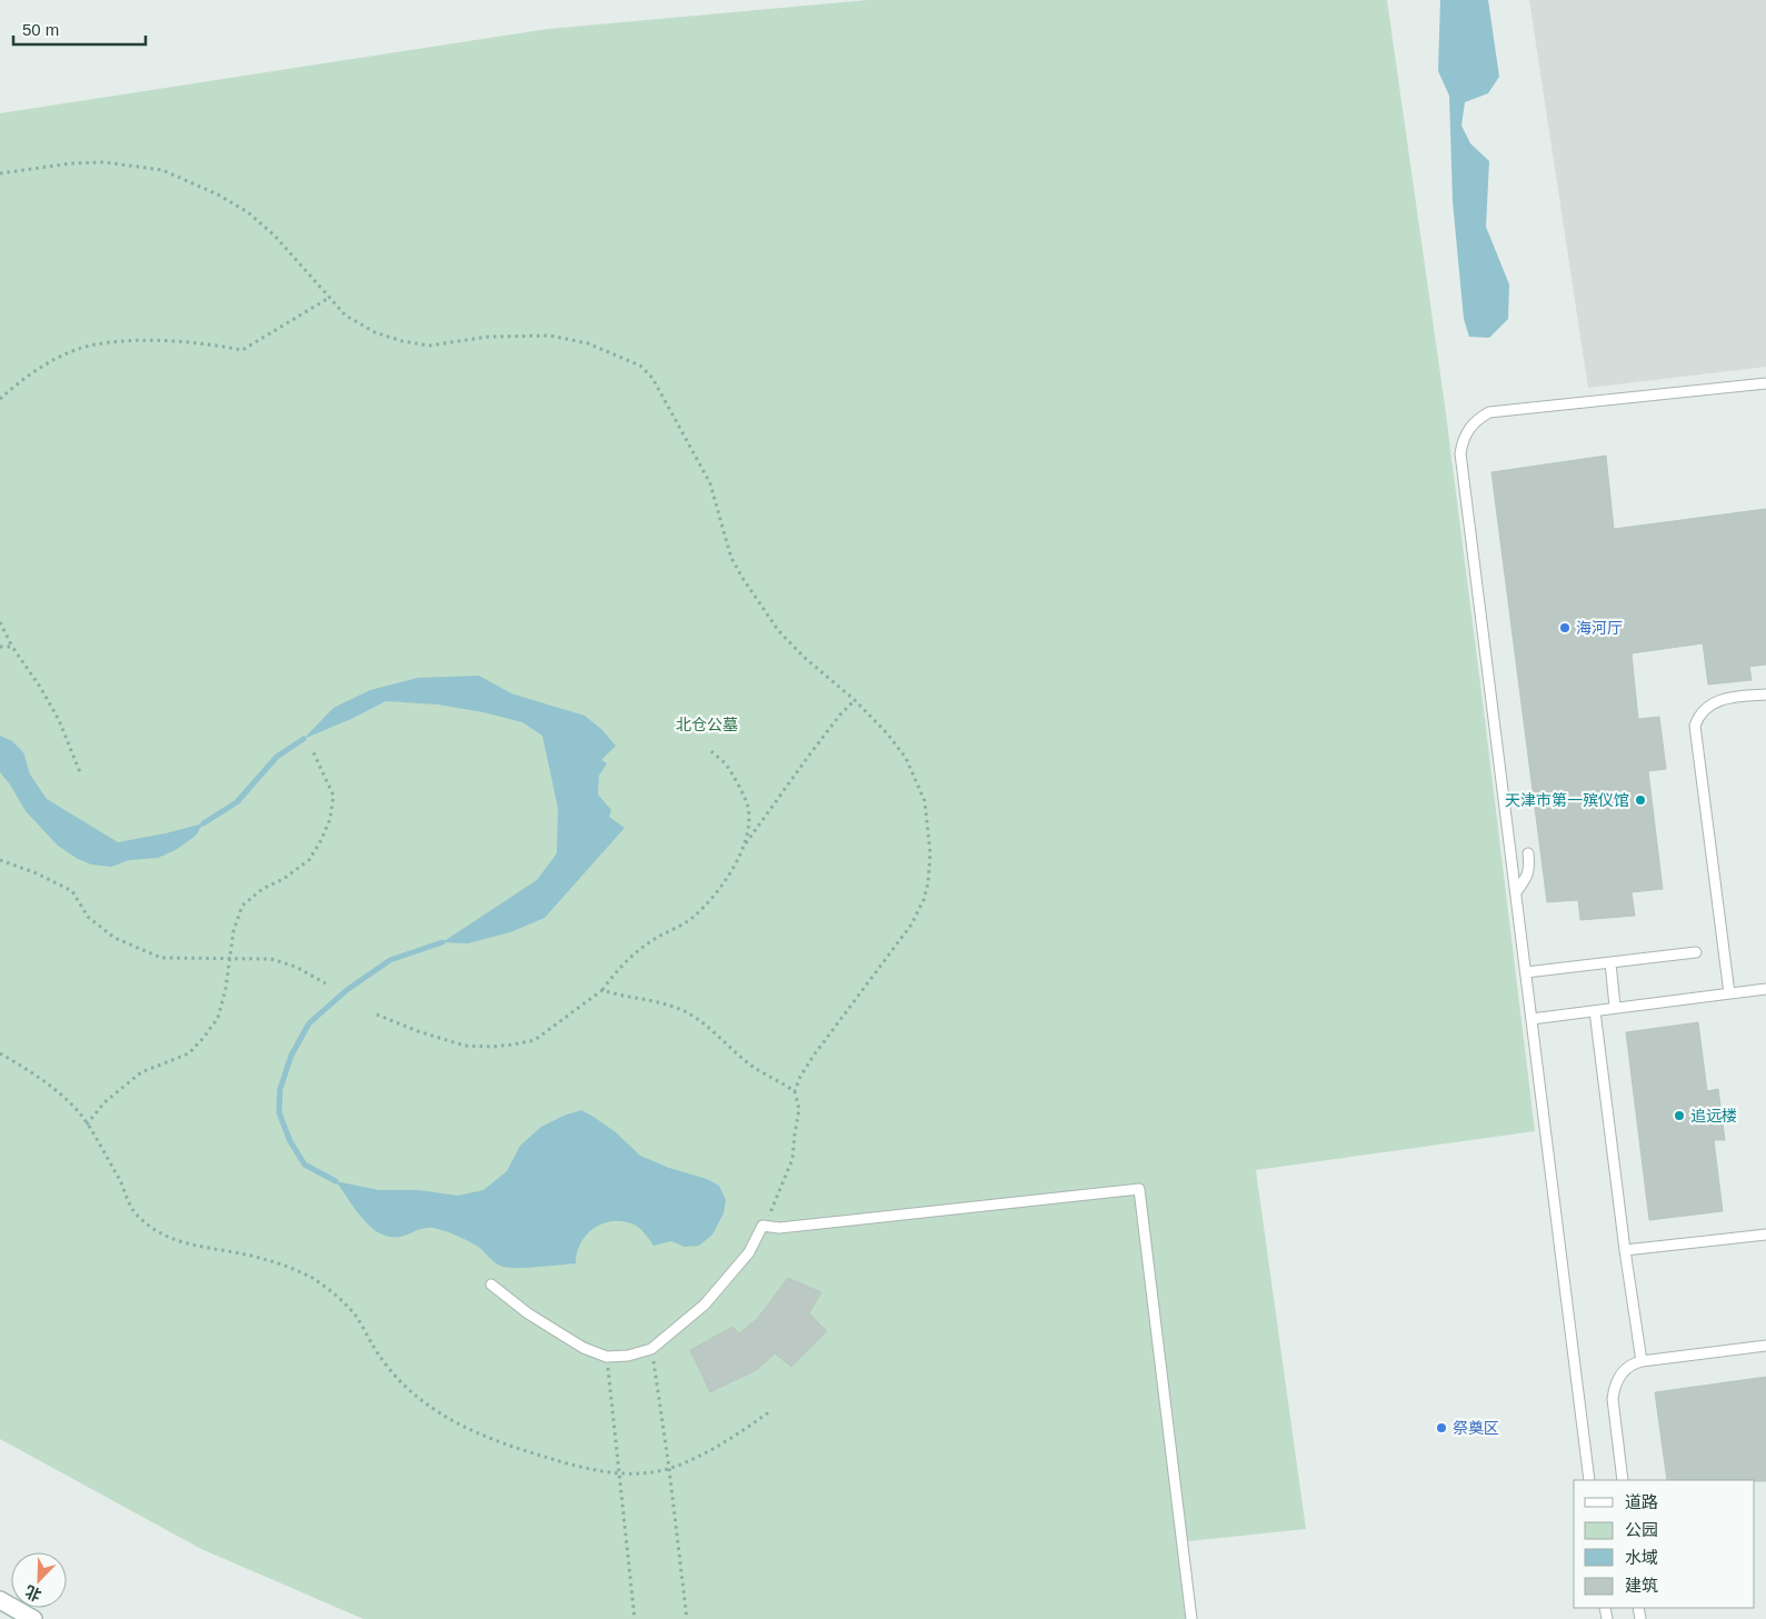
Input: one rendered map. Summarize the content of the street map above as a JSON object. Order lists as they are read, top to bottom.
{
  "parks": ["北仓公墓"],
  "places": [
    "海河厅",
    "天津市第一殡仪馆",
    "追远楼",
    "祭奠区"
  ],
  "legend": [
    "道路",
    "公园",
    "水域",
    "建筑"
  ],
  "scale_bar": "50 m",
  "north": "bottom left"
}
